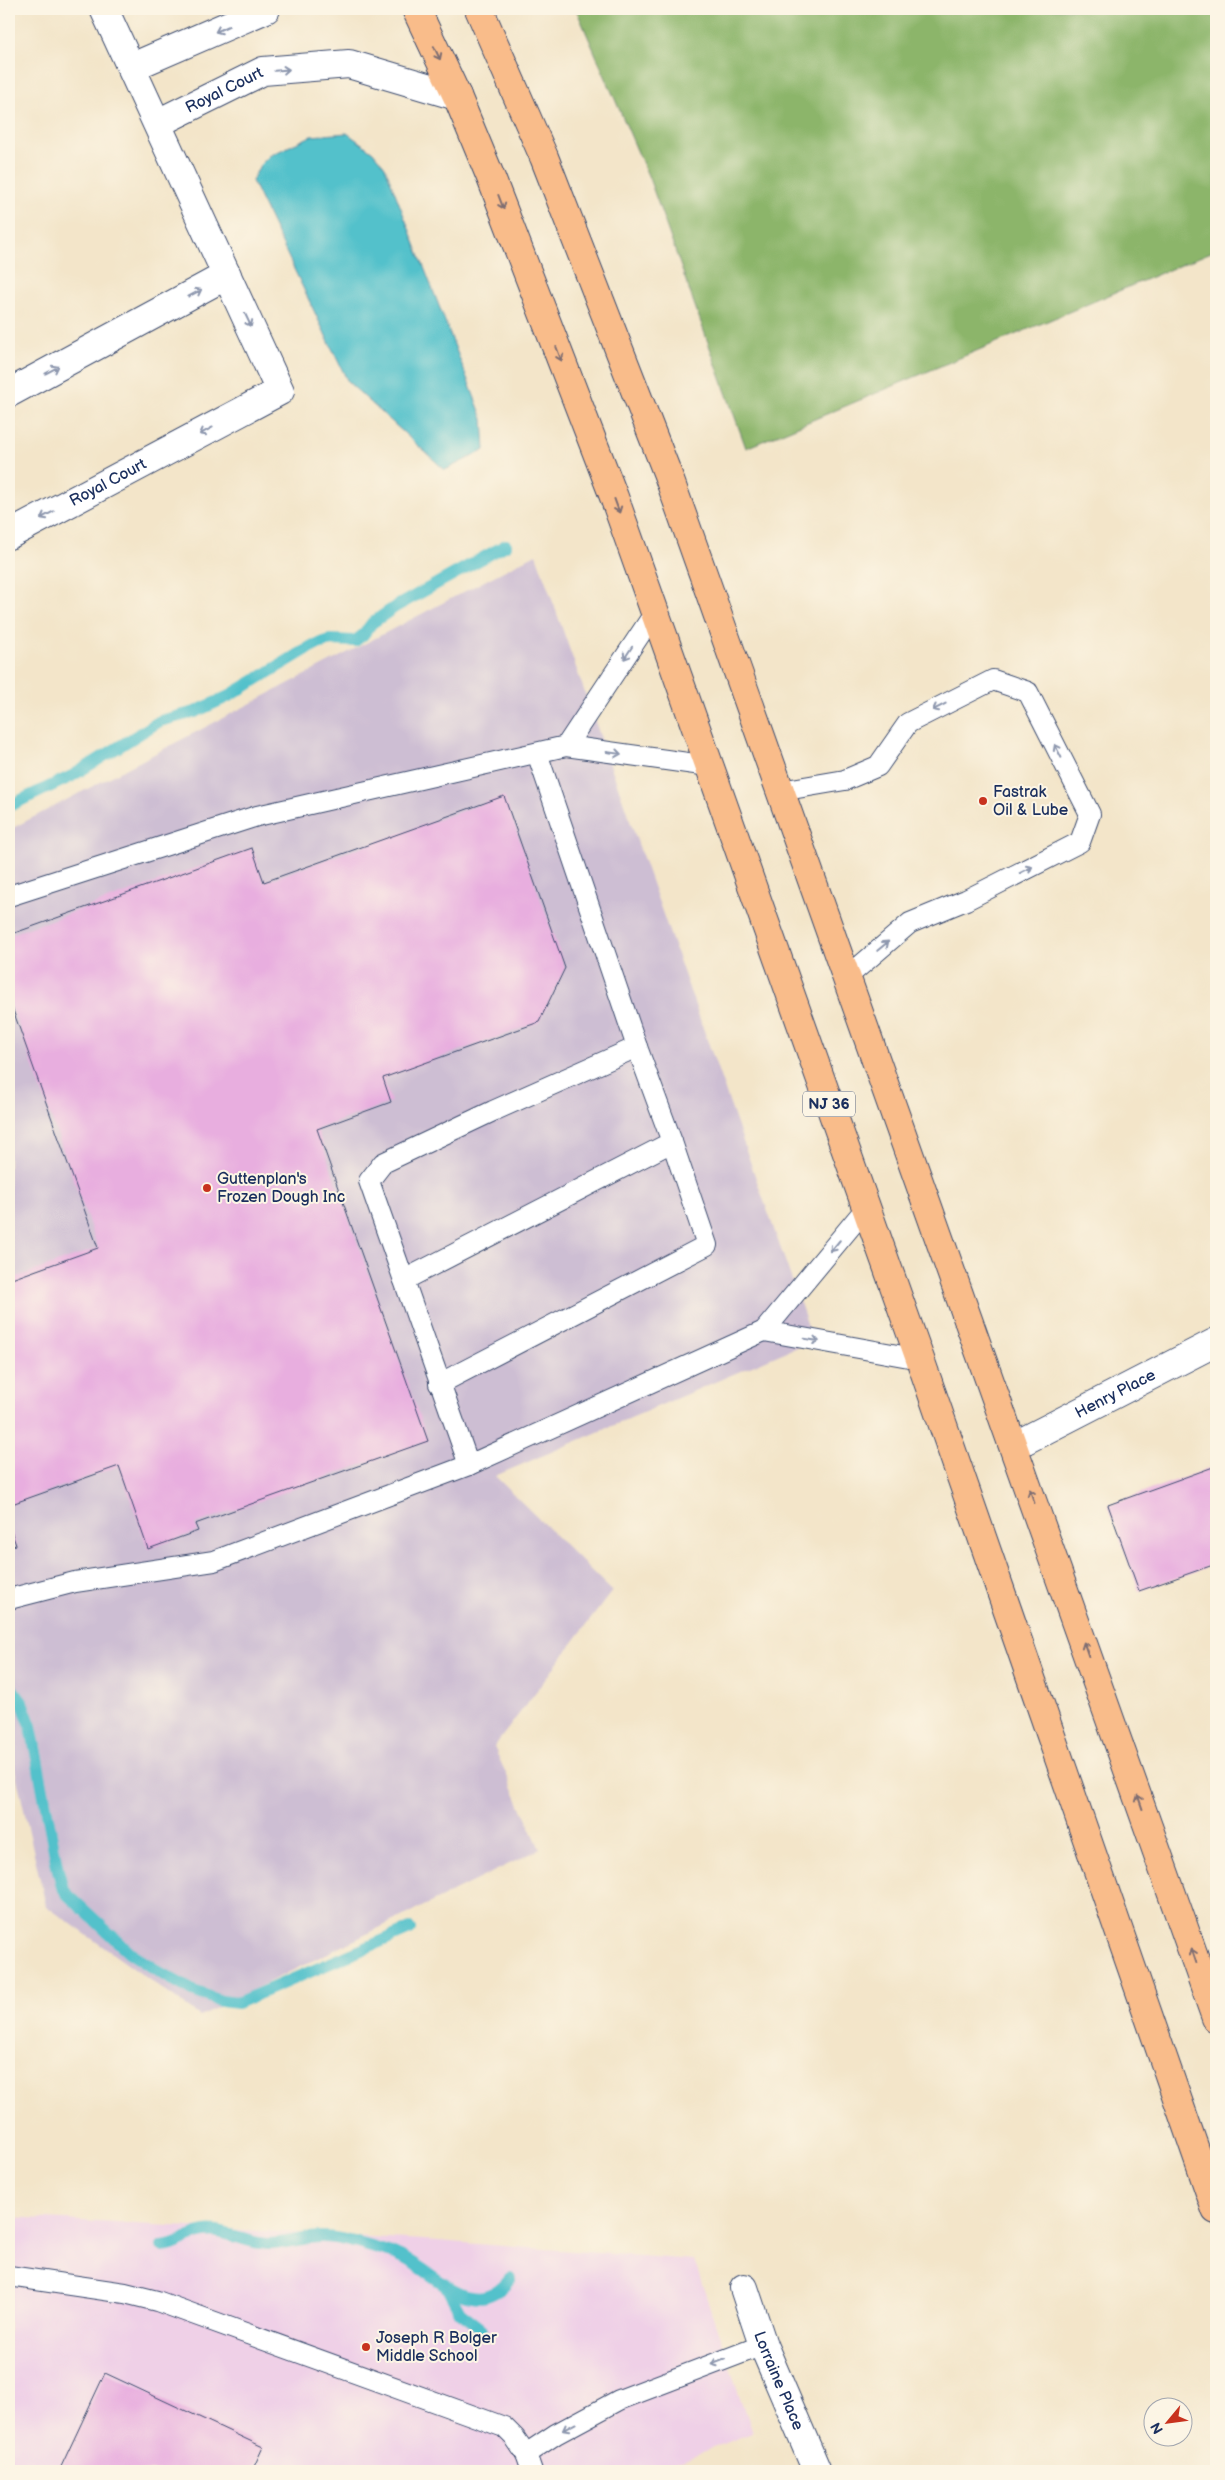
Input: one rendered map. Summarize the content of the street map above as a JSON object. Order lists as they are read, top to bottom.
{
  "streets": {
    "highway": ["NJ 36"],
    "street": ["Royal Court", "Henry Place", "Lorraine Place"]
  },
  "crossings": [
    ["Royal Court", "NJ 36"]
  ],
  "places": ["Fastrak Oil & Lube", "Guttenplan's Frozen Dough Inc", "Joseph R Bolger Middle School"],
  "north": "bottom left"
}
